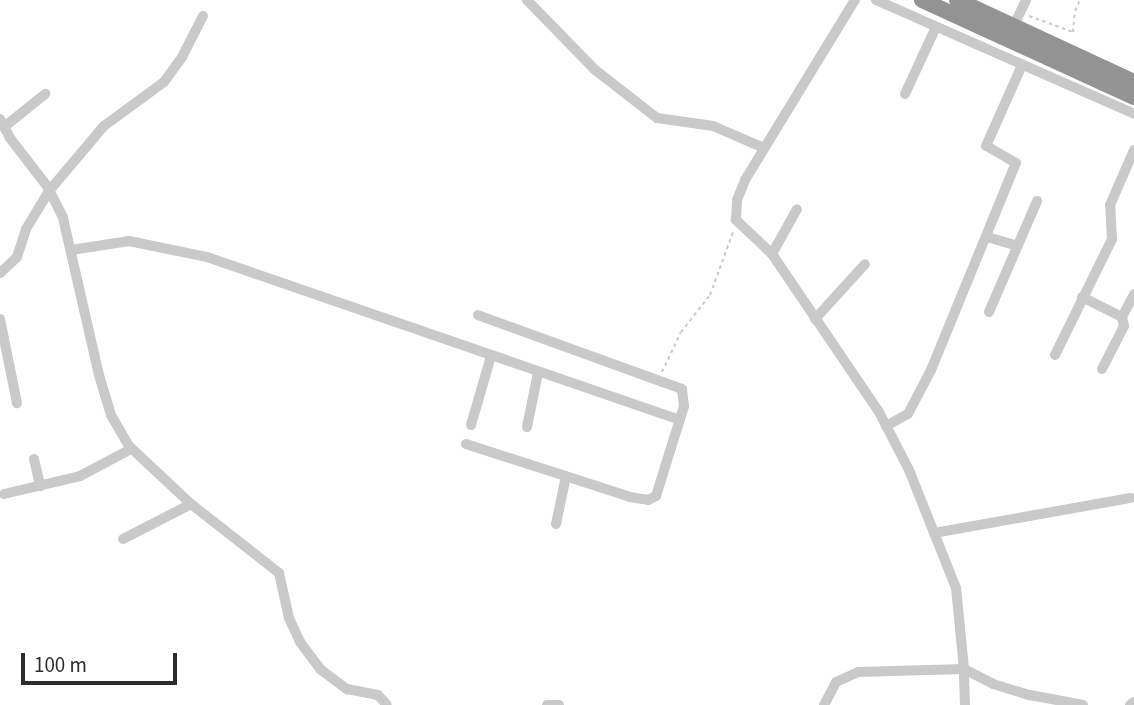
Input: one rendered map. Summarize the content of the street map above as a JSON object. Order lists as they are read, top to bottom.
{
  "scale_bar": "100 m"
}
